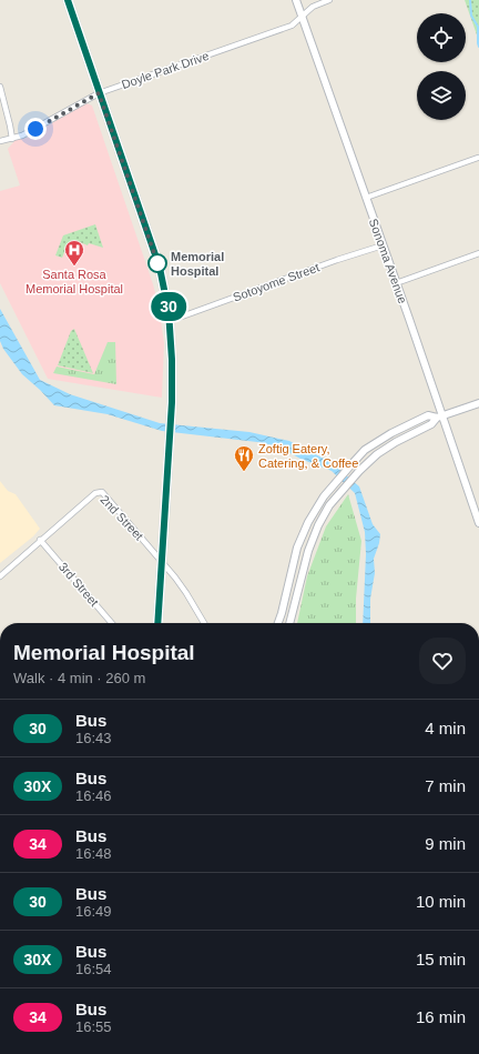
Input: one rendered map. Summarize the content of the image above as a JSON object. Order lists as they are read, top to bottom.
{
  "streets": {
    "street": [
      "Doyle Park Drive",
      "Sonoma Avenue",
      "Sotoyome Street",
      "2nd Street",
      "3rd Street"
    ]
  },
  "crossings": [
    ["Doyle Park Drive", "Sonoma Avenue"],
    ["Sonoma Avenue", "Sotoyome Street"],
    ["2nd Street", "3rd Street"]
  ],
  "places": {
    "other": ["Memorial Hospital"],
    "hospital": ["Santa Rosa Memorial Hospital"],
    "restaurant": ["Zoftig Eatery, Catering, & Coffee"]
  },
  "lines": ["bus line 30"],
  "page": {
    "on_map": "30",
    "heading": ["Memorial Hospital", "Walk · 4 min · 260 m"],
    "list": [
      {
        "mark": "30",
        "name": "Bus",
        "note": "16:43",
        "value": "4 min"
      },
      {
        "mark": "30X",
        "name": "Bus",
        "note": "16:46",
        "value": "7 min"
      },
      {
        "mark": "34",
        "name": "Bus",
        "note": "16:48",
        "value": "9 min"
      },
      {
        "mark": "30",
        "name": "Bus",
        "note": "16:49",
        "value": "10 min"
      },
      {
        "mark": "30X",
        "name": "Bus",
        "note": "16:54",
        "value": "15 min"
      },
      {
        "mark": "34",
        "name": "Bus",
        "note": "16:55",
        "value": "16 min"
      }
    ]
  }
}
